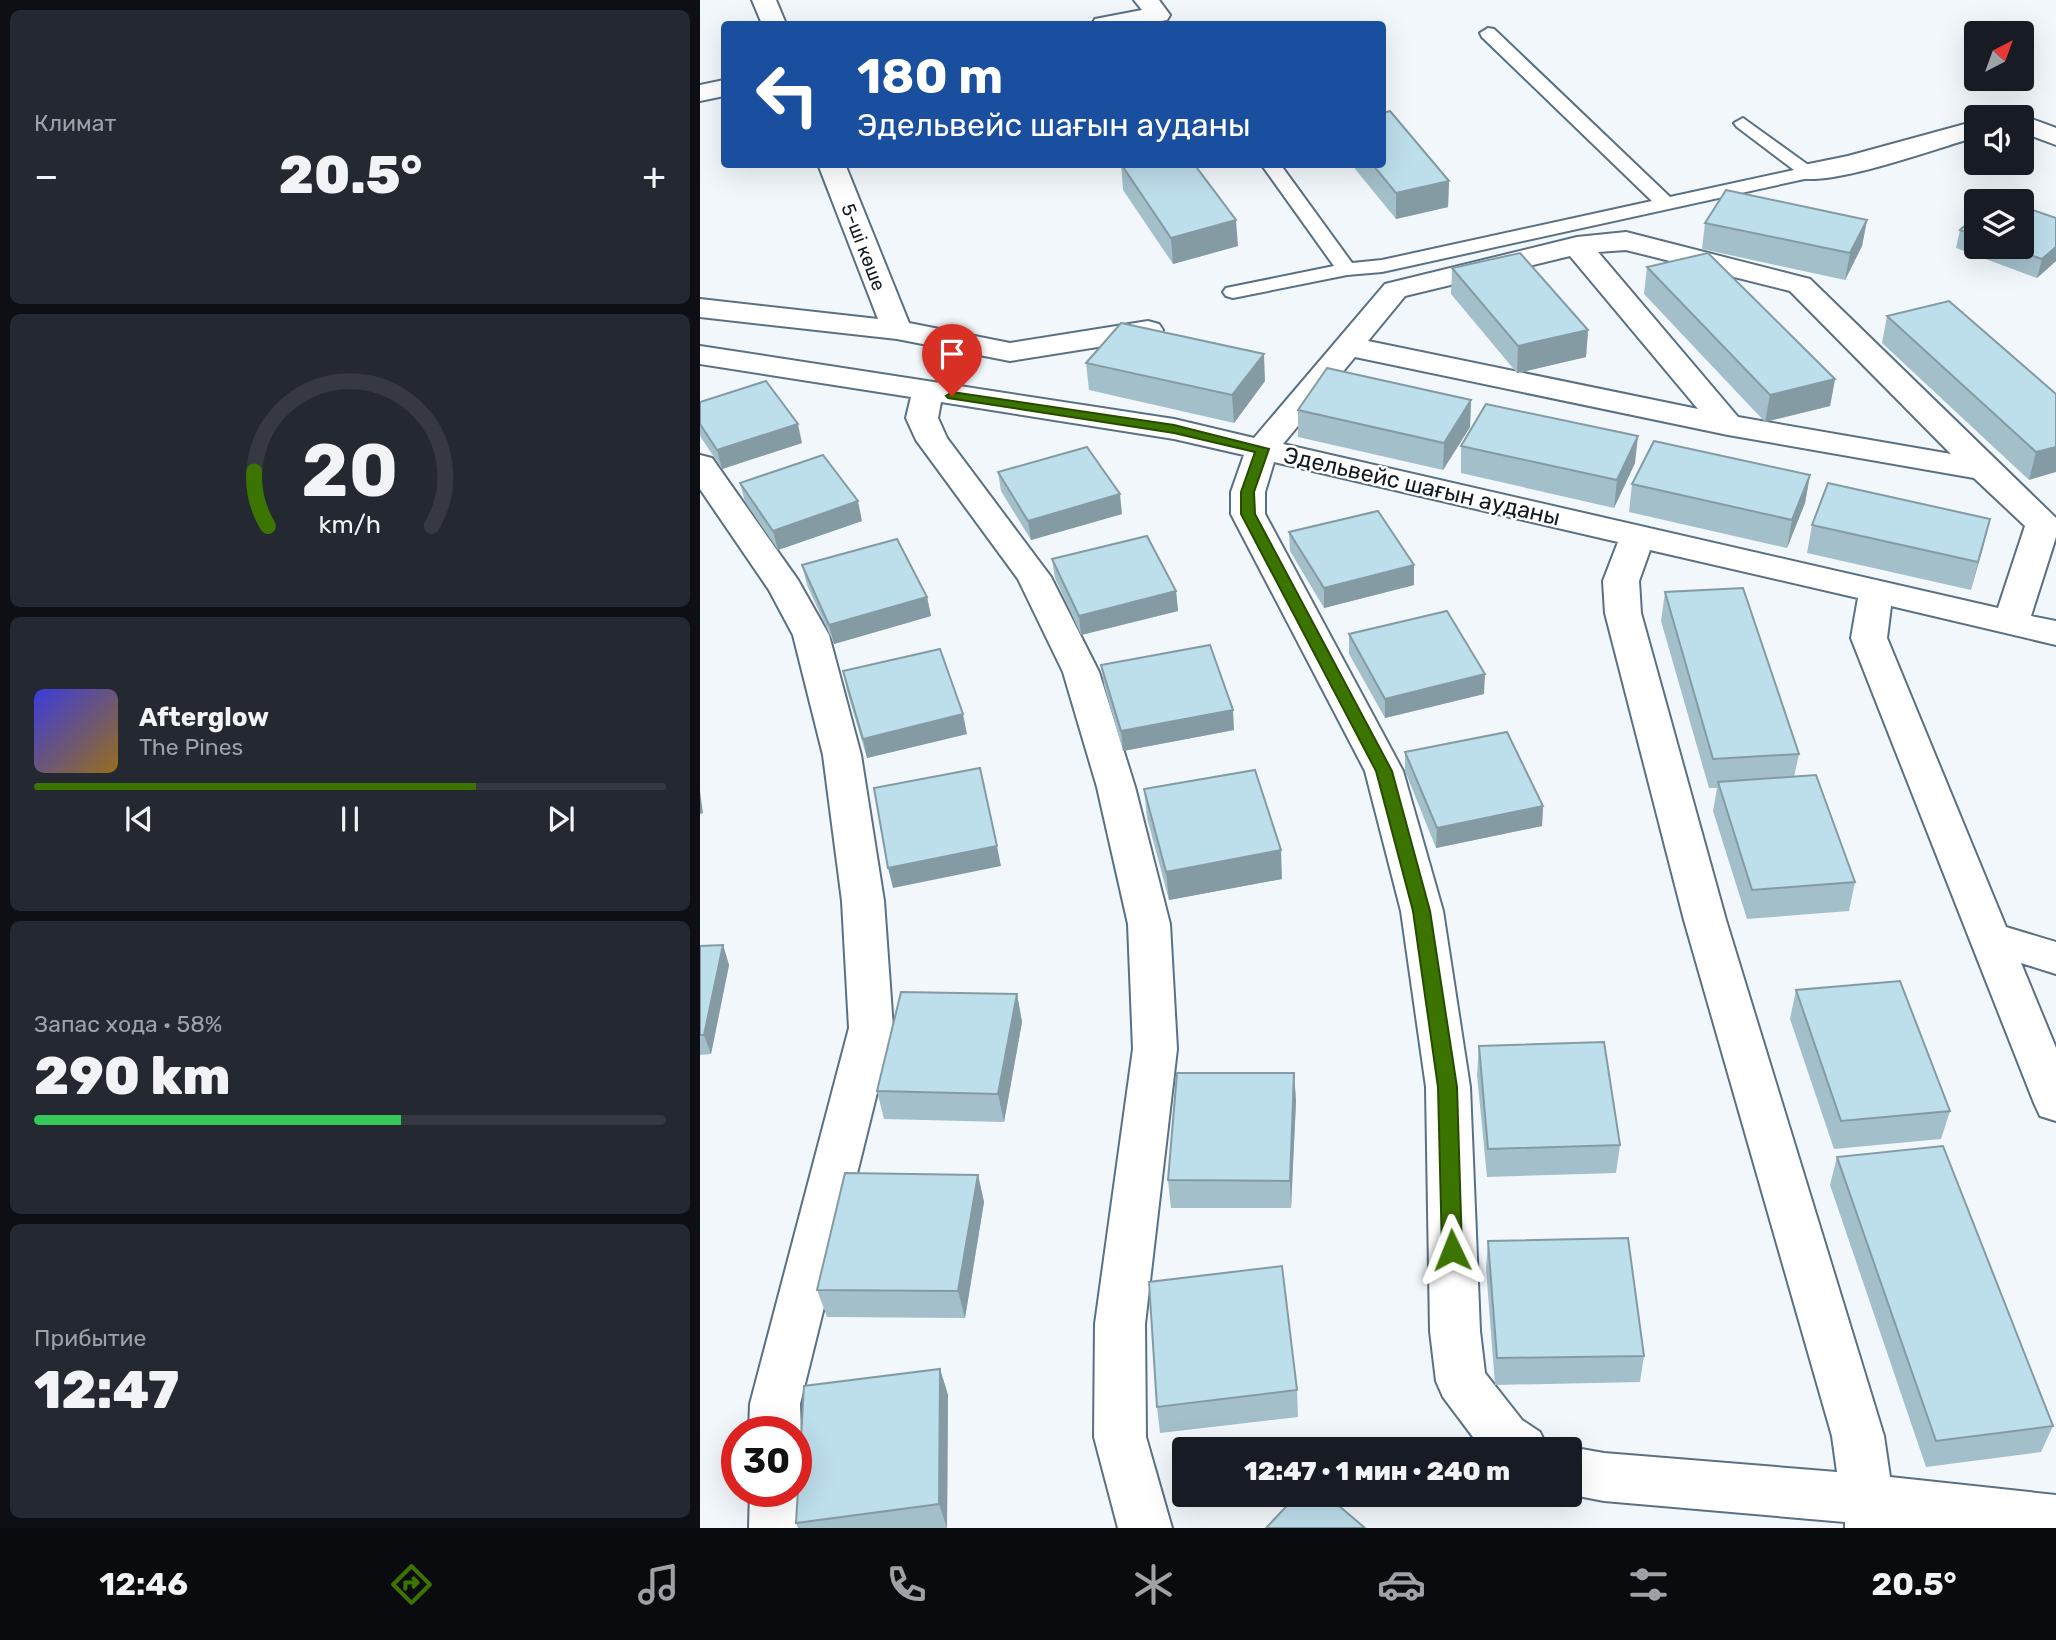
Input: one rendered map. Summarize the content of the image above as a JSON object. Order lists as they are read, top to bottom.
{
  "streets": {
    "street": ["5-ші көше", "Эдельвейс шағын ауданы"]
  },
  "north": "top right",
  "page": {
    "tile": [
      "Климат",
      ["Запас хода · 58%", "290 km"],
      ["Прибытие", "12:47"]
    ],
    "turn": ["180 m", "Эдельвейс шағын ауданы"],
    "heat": ["−", "20.5°", "+"],
    "song": ["Afterglow", "The Pines"],
    "limit": "30",
    "trip": "12:47 · 1 мин · 240 m",
    "tabs": ["12:46", "20.5°"],
    "gauge": ["20", "km/h"]
  }
}
